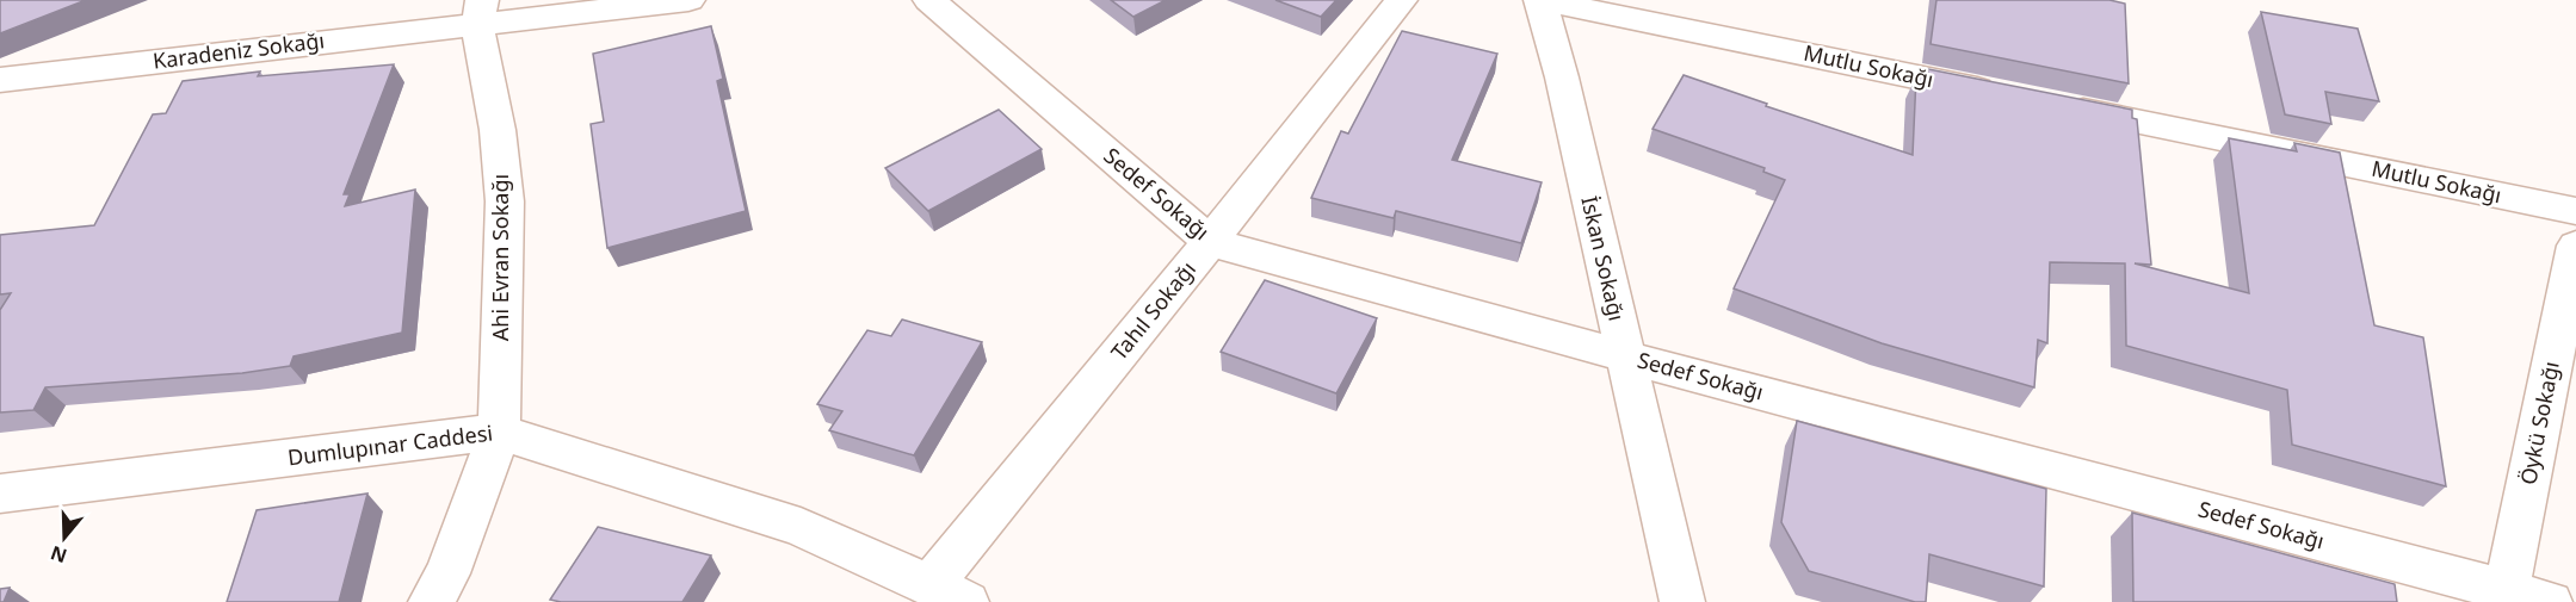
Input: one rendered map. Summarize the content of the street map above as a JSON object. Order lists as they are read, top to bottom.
{
  "streets": {
    "street": [
      "Karadeniz Sokağı",
      "Mutlu Sokağı",
      "Sedef Sokağı",
      "Ahi Evran Sokağı",
      "İskan Sokağı",
      "Tahıl Sokağı",
      "Öykü Sokağı",
      "Dumlupınar Caddesi"
    ]
  },
  "crossings": [
    ["Karadeniz Sokağı", "Ahi Evran Sokağı"],
    ["Mutlu Sokağı", "İskan Sokağı"],
    ["Sedef Sokağı", "İskan Sokağı"],
    ["Sedef Sokağı", "Tahıl Sokağı"],
    ["Sedef Sokağı", "Öykü Sokağı"],
    ["Ahi Evran Sokağı", "Dumlupınar Caddesi"],
    ["Tahıl Sokağı", "Dumlupınar Caddesi"]
  ],
  "north": "bottom"
}
